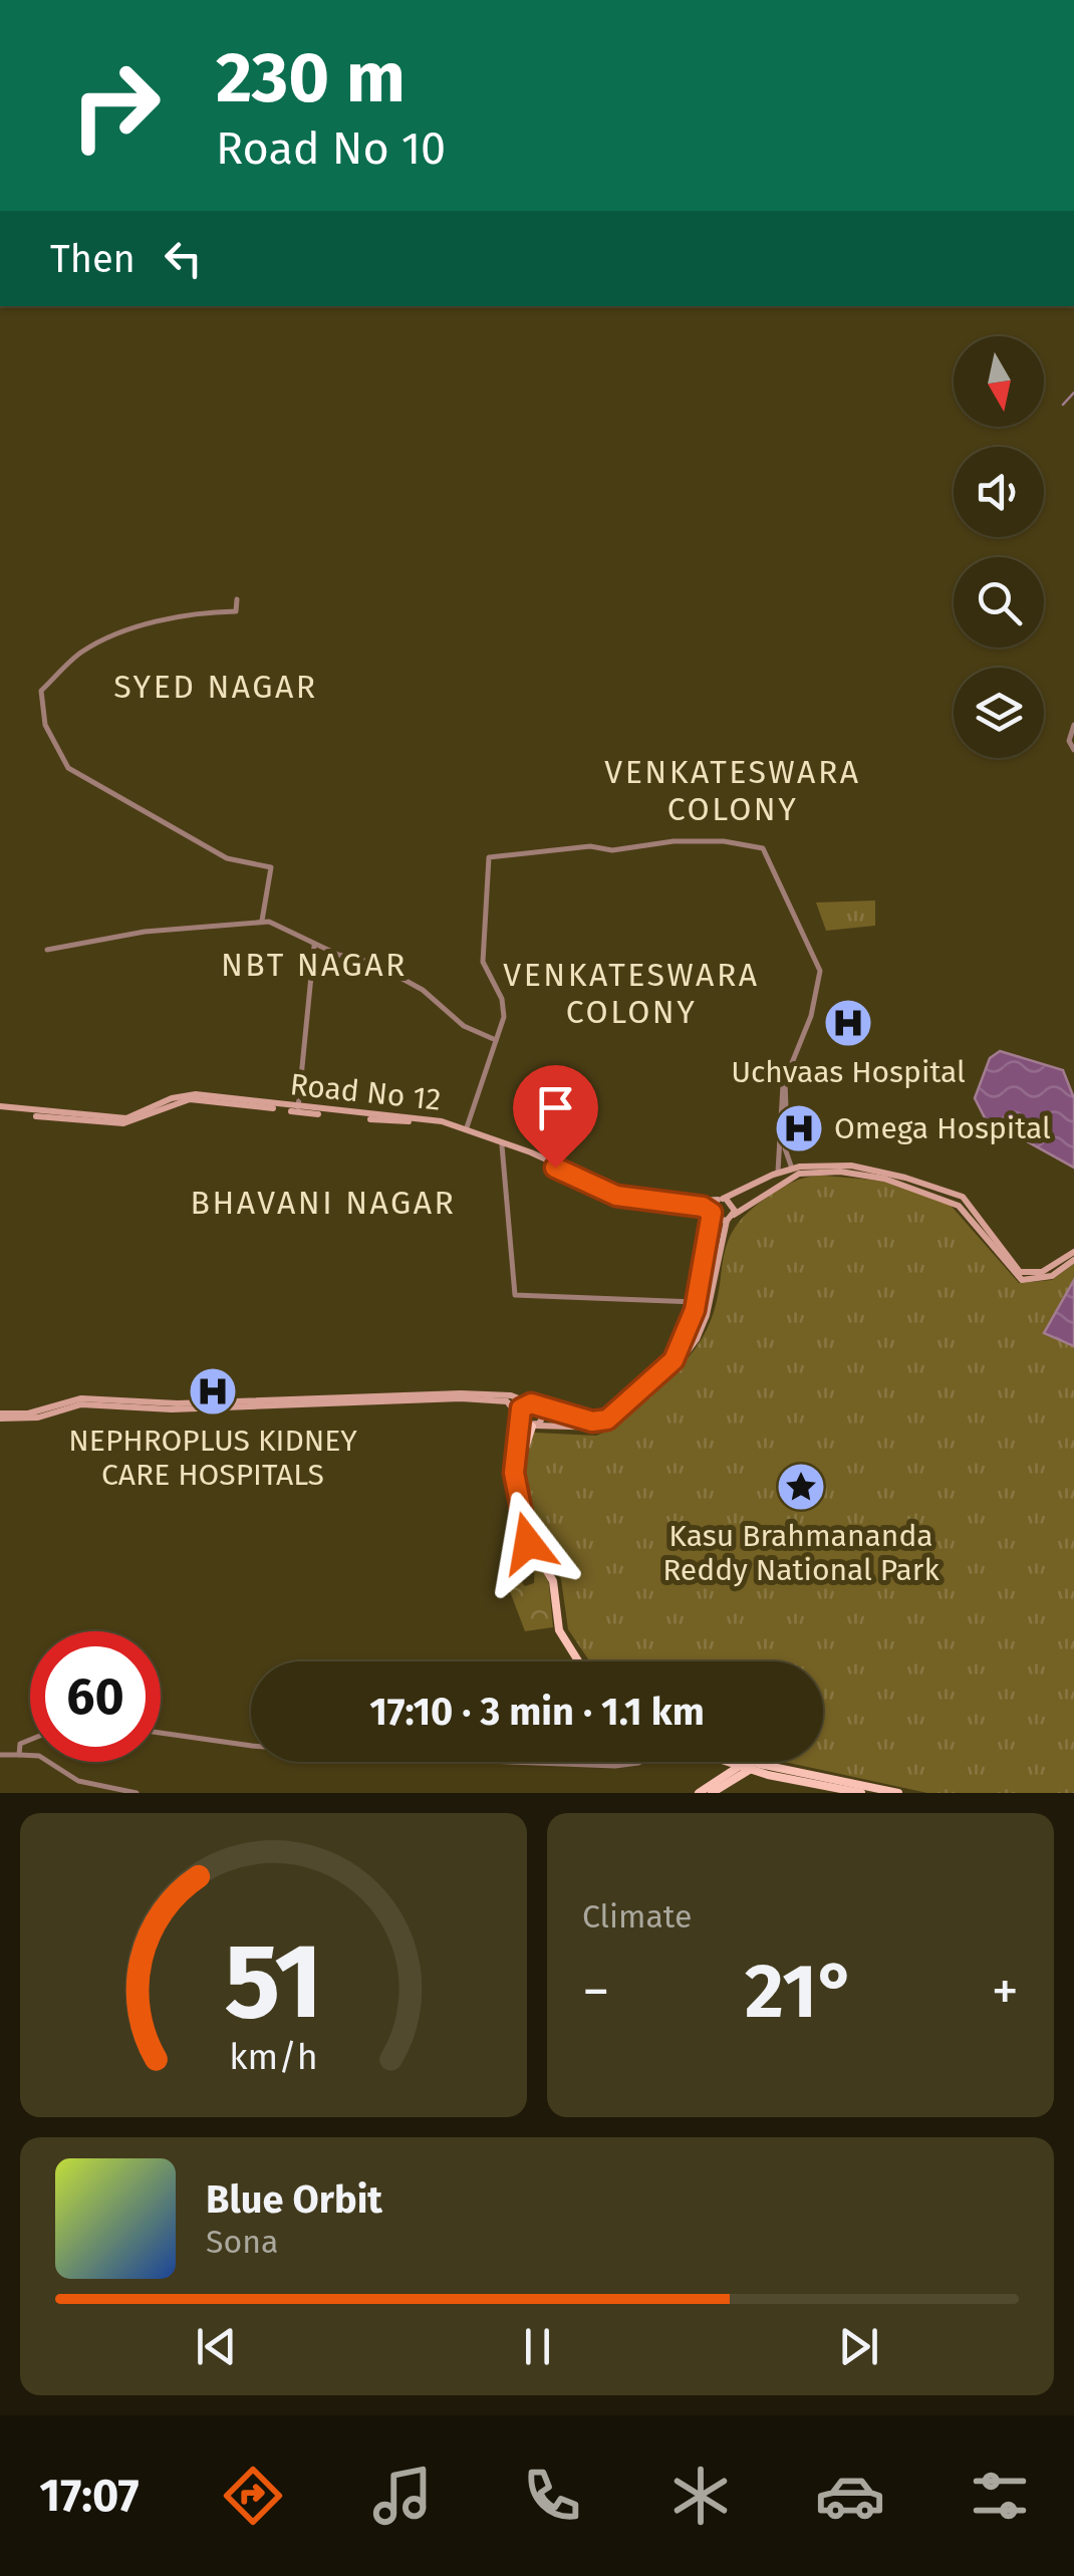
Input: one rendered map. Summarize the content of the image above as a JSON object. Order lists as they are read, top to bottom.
{
  "streets": {
    "main road": ["Road No 12"]
  },
  "districts": [
    "SYED NAGAR",
    "VENKATESWARA COLONY",
    "NBT NAGAR",
    "VENKATESWARA COLONY",
    "BHAVANI NAGAR"
  ],
  "places": {
    "hospital": ["Uchvaas Hospital", "Omega Hospital", "NEPHROPLUS KIDNEY CARE HOSPITALS"],
    "place": ["Kasu Brahmananda Reddy National Park"]
  },
  "north": "bottom",
  "page": {
    "turn": ["230 m", "Road No 10"],
    "then": "Then",
    "limit": "60",
    "trip": "17:10 · 3 min · 1.1 km",
    "tile": "Climate",
    "heat": ["−", "21°", "+"],
    "song": ["Blue Orbit", "Sona"],
    "tabs": "17:07",
    "gauge": ["51", "km/h"]
  }
}
